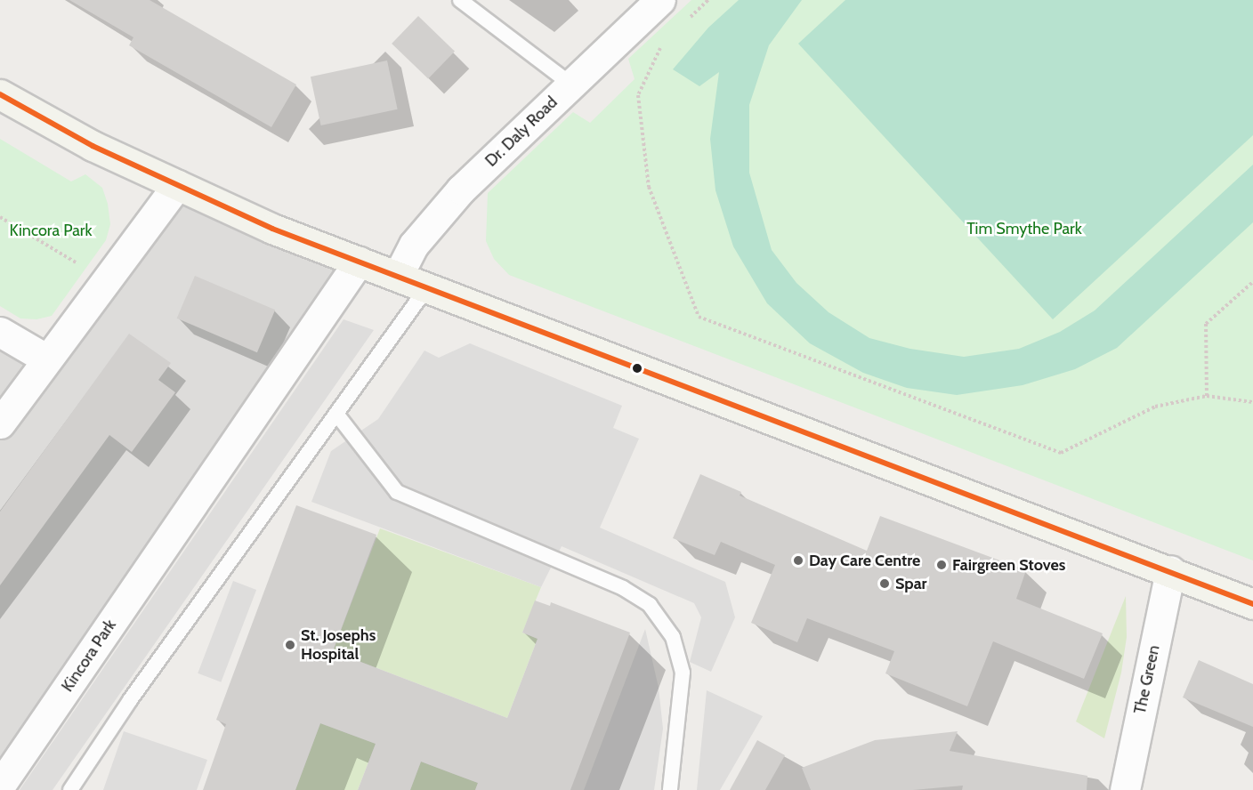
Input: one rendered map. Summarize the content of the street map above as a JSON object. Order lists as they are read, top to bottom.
{
  "streets": {
    "street": ["Dr. Daly Road", "Kincora Park", "The Green"]
  },
  "parks": ["Tim Smythe Park", "Kincora Park"],
  "places": [
    "Day Care Centre",
    "Fairgreen Stoves",
    "Spar",
    "St. Josephs Hospital"
  ]
}
